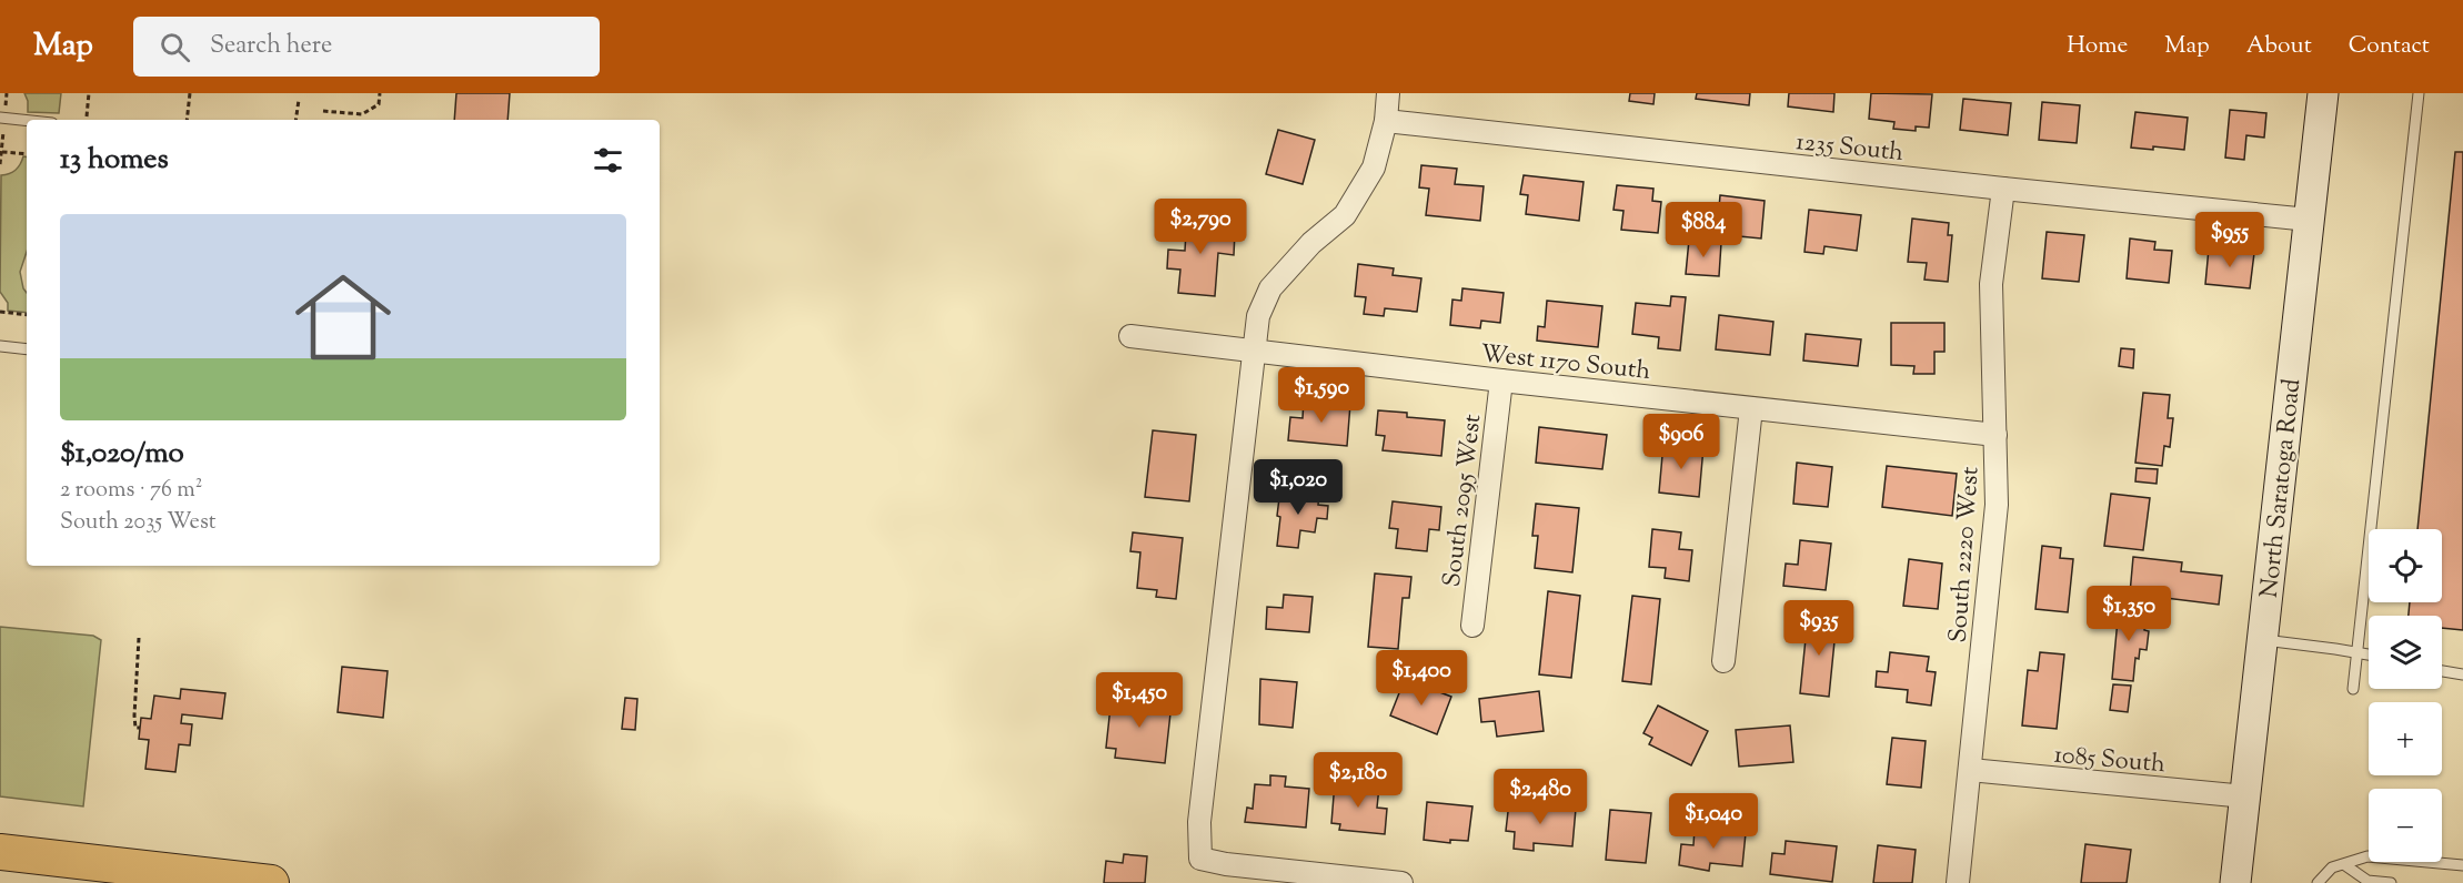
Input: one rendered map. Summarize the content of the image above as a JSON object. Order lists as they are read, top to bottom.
{
  "streets": {
    "main road": ["North Saratoga Road"],
    "street": [
      "1235 South",
      "West 1170 South",
      "South 2095 West",
      "South 2220 West",
      "1085 South"
    ]
  },
  "crossings": [
    ["1235 South", "North Saratoga Road"],
    ["1235 South", "South 2220 West"],
    ["West 1170 South", "South 2095 West"],
    ["West 1170 South", "South 2220 West"],
    ["North Saratoga Road", "1085 South"],
    ["South 2220 West", "1085 South"]
  ],
  "page": {
    "header": "Map",
    "search": "Search here",
    "nav": [
      "Home",
      "Map",
      "About",
      "Contact"
    ],
    "heading": "13 homes",
    "price": [
      "$2,790",
      "$884",
      "$955",
      "$1,590",
      "$906",
      "$1,020",
      "$1,350",
      "$935",
      "$1,400",
      "$1,450",
      "$2,180",
      "$2,480",
      "$1,040"
    ],
    "list": [
      {
        "name": "$1,020/mo",
        "note": "2 rooms · 76 m² · South 2035 West"
      }
    ],
    "map_buttons": ["+", "−"]
  }
}
